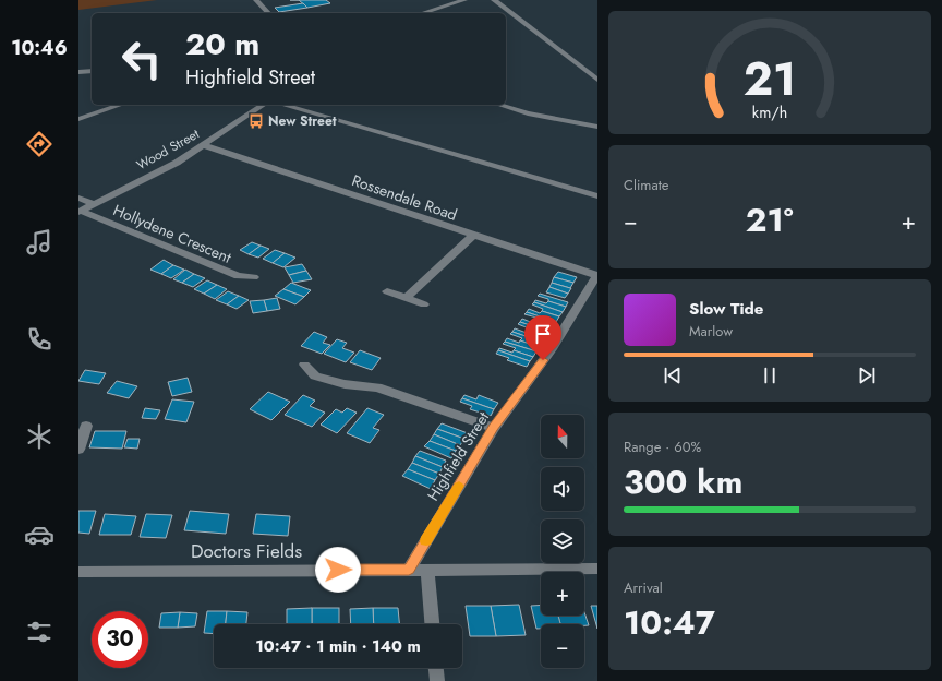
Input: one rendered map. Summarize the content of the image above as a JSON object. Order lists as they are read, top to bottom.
{
  "streets": {
    "street": [
      "Wood Street",
      "Rossendale Road",
      "Hollydene Crescent",
      "Highfield Street",
      "Doctors Fields"
    ]
  },
  "crossings": [
    ["Wood Street", "Rossendale Road"],
    ["Wood Street", "Hollydene Crescent"],
    ["Rossendale Road", "Highfield Street"],
    ["Highfield Street", "Doctors Fields"]
  ],
  "places": {
    "bus stop": ["New Street"]
  },
  "north": "top",
  "page": {
    "tabs": "10:46",
    "turn": ["20 m", "Highfield Street"],
    "tile": [
      "Climate",
      ["Range · 60%", "300 km"],
      ["Arrival", "10:47"]
    ],
    "heat": ["−", "21°", "+"],
    "song": ["Slow Tide", "Marlow"],
    "map_buttons": ["+", "−"],
    "limit": "30",
    "trip": "10:47 · 1 min · 140 m",
    "gauge": ["21", "km/h"]
  }
}
